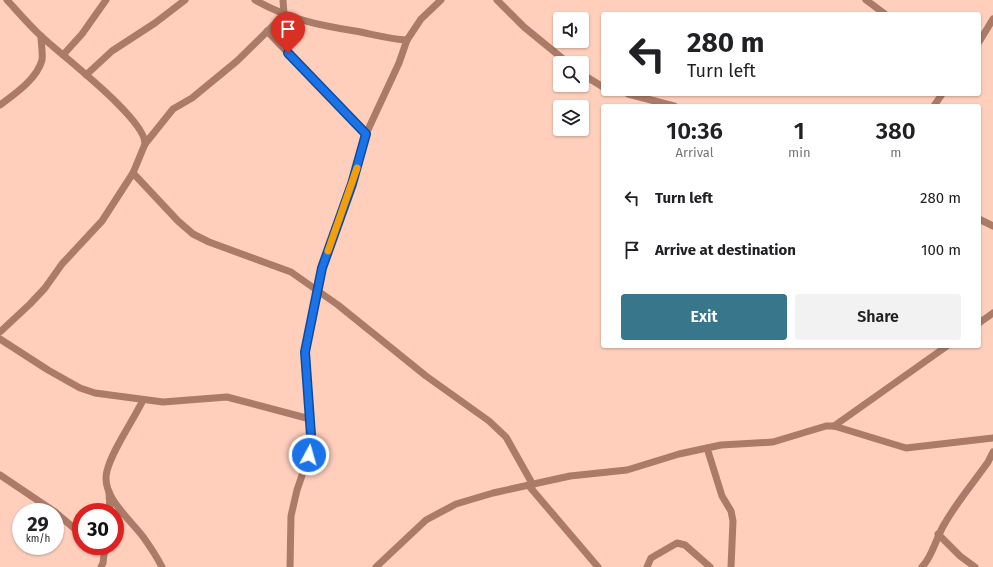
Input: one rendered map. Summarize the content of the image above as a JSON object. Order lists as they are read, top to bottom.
{
  "page": {
    "turn": ["280 m", "Turn left"],
    "eta": [
      "10:36",
      "Arrival",
      "1",
      "min",
      "380",
      "m"
    ],
    "list": [
      {
        "name": "Turn left",
        "value": "280 m"
      },
      {
        "name": "Arrive at destination",
        "value": "100 m"
      }
    ],
    "buttons": ["Exit", "Share"],
    "speed": "29 km/h",
    "limit": "30"
  }
}
